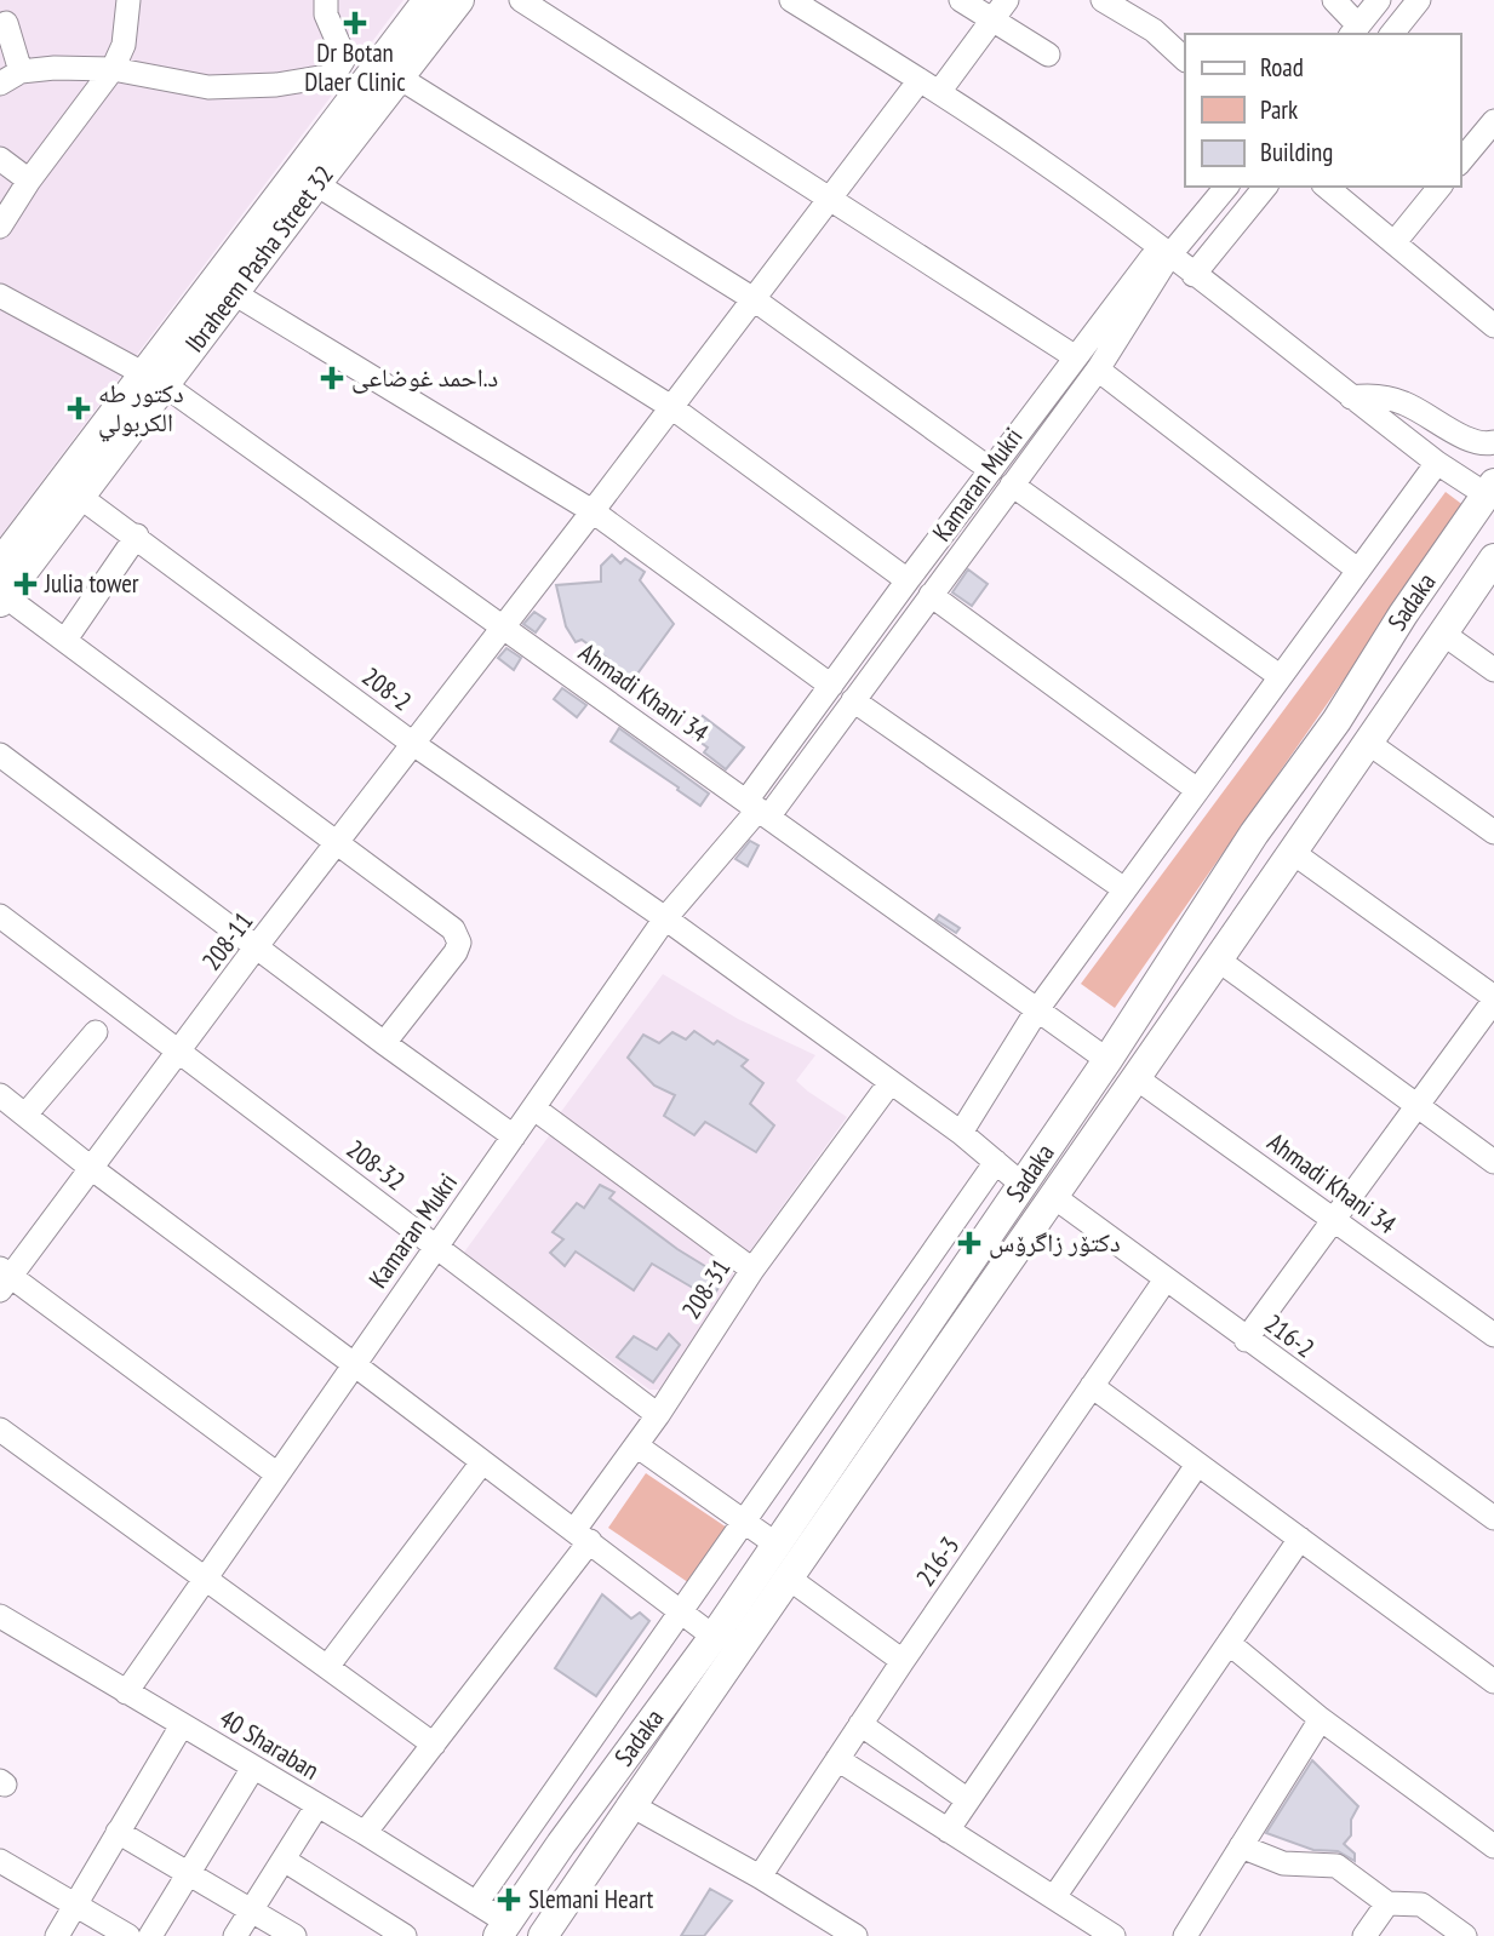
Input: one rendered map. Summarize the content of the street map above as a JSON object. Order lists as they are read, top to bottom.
{
  "streets": {
    "main road": ["Ibraheem Pasha Street 32", "Sadaka"],
    "street": [
      "Kamaran Mukri",
      "208-2",
      "Ahmadi Khani 34",
      "208-11",
      "208-32",
      "208-31",
      "216-2",
      "216-3",
      "40 Sharaban"
    ]
  },
  "crossings": [
    ["Ibraheem Pasha Street 32", "208-2"],
    ["Ibraheem Pasha Street 32", "Ahmadi Khani 34"],
    ["Kamaran Mukri", "208-2"],
    ["Kamaran Mukri", "Ahmadi Khani 34"],
    ["Kamaran Mukri", "208-32"],
    ["Kamaran Mukri", "40 Sharaban"],
    ["Sadaka", "208-2"],
    ["Sadaka", "Ahmadi Khani 34"],
    ["Sadaka", "216-2"],
    ["Sadaka", "40 Sharaban"],
    ["208-2", "208-11"],
    ["208-2", "208-31"],
    ["Ahmadi Khani 34", "208-11"],
    ["208-11", "208-32"],
    ["208-32", "208-31"],
    ["208-31", "40 Sharaban"],
    ["216-2", "216-3"]
  ],
  "places": {
    "health": [
      "Dr Botan Dlaer Clinic",
      "د.احمد غوضاعی",
      "دكتور طه الكربولي",
      "Julia tower",
      "دکتۆر زاگرۆس",
      "Slemani Heart"
    ]
  },
  "legend": ["Road", "Park", "Building"]
}
